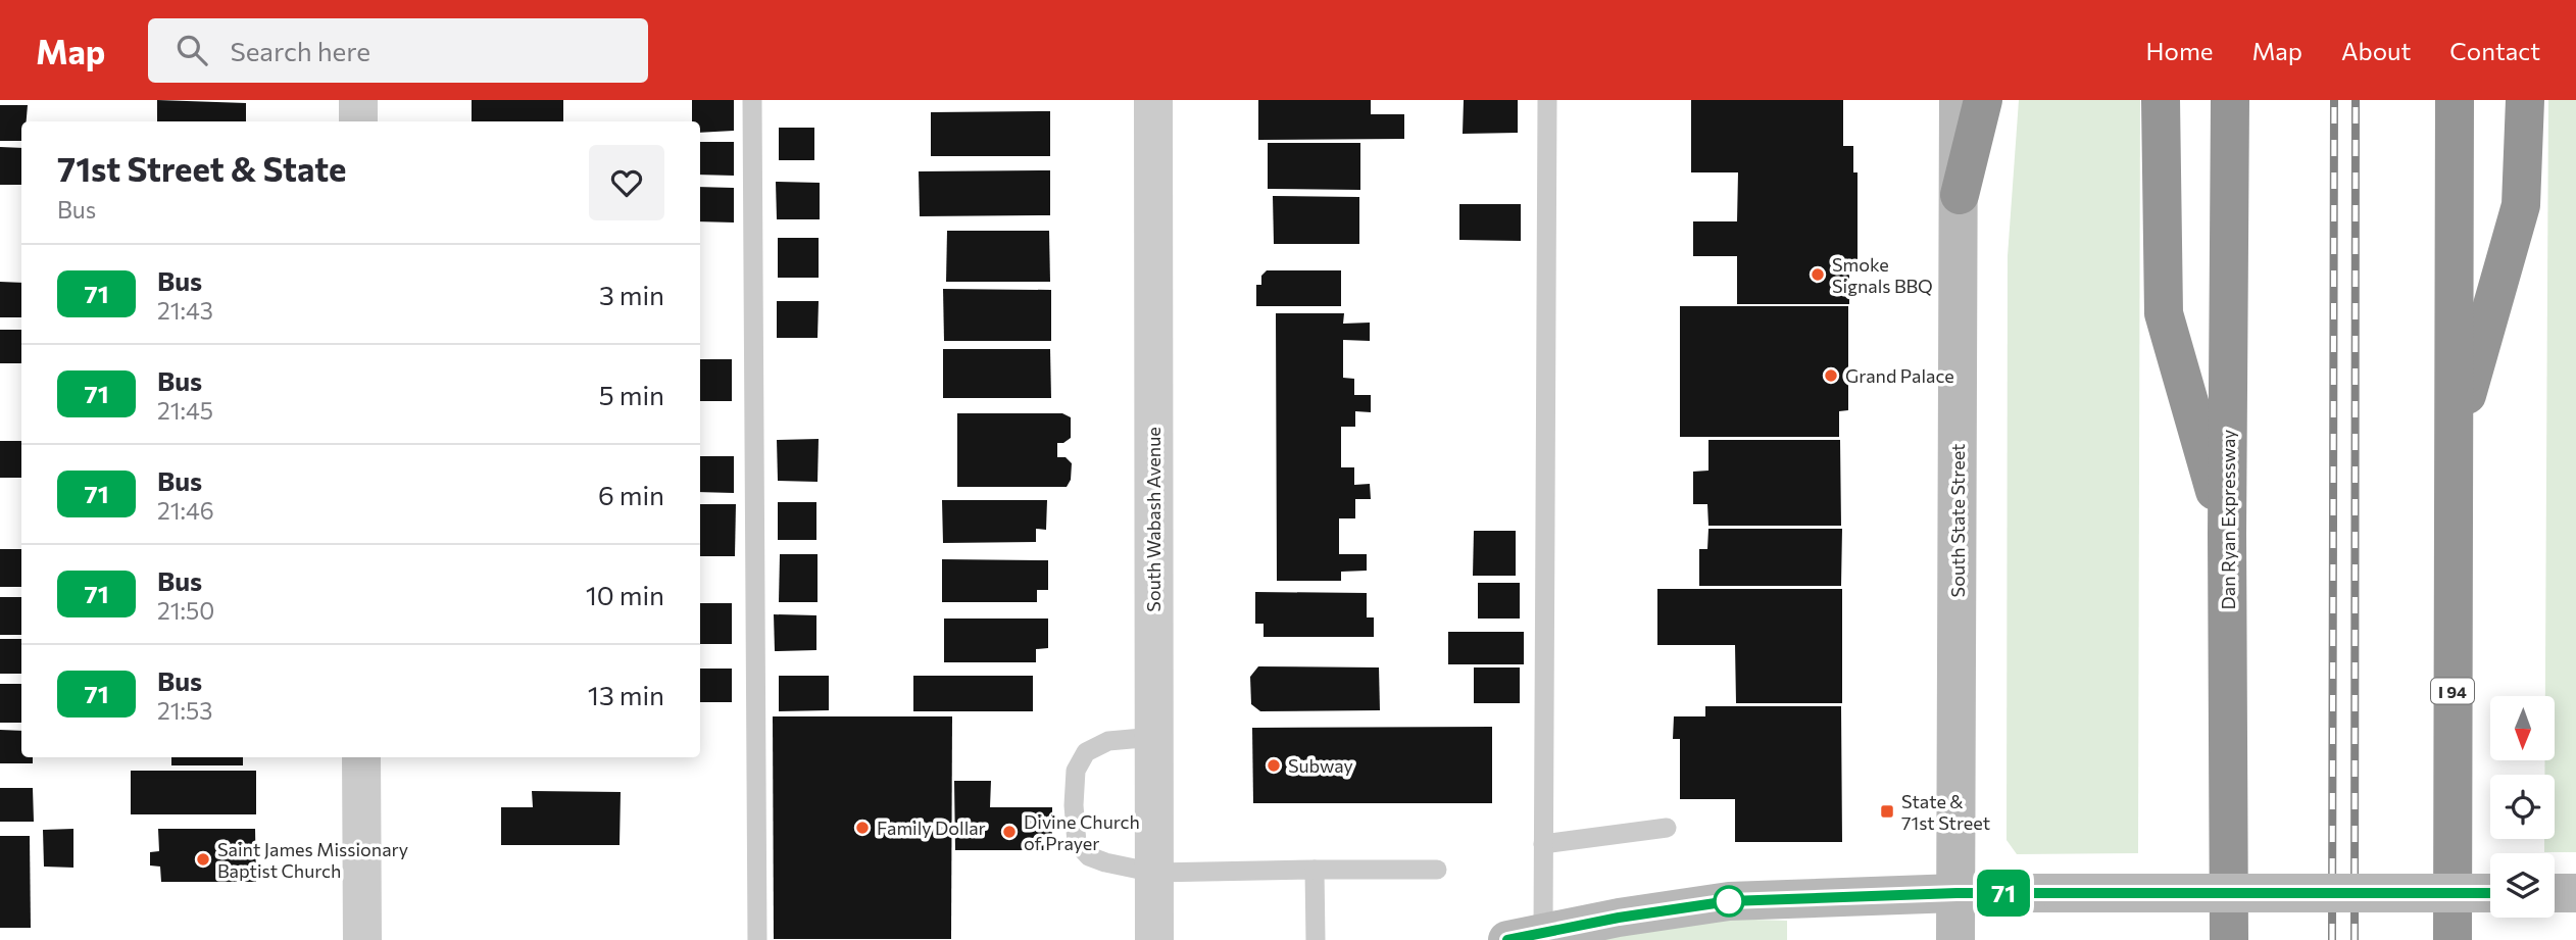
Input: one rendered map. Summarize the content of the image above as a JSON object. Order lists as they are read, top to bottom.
{
  "streets": {
    "highway": ["Dan Ryan Expressway", "I 94"],
    "main road": ["South State Street"],
    "street": ["South Wabash Avenue"]
  },
  "places": {
    "other": [
      "Smoke Signals BBQ",
      "Grand Palace",
      "Subway",
      "Family Dollar",
      "Divine Church of Prayer",
      "Saint James Missionary Baptist Church"
    ],
    "transit": ["State & 71st Street"]
  },
  "lines": ["bus line 71"],
  "north": "bottom",
  "page": {
    "header": "Map",
    "search": "Search here",
    "nav": [
      "Home",
      "Map",
      "About",
      "Contact"
    ],
    "on_map": "71",
    "heading": ["71st Street & State", "Bus"],
    "list": [
      {
        "mark": "71",
        "name": "Bus",
        "note": "21:43",
        "value": "3 min"
      },
      {
        "mark": "71",
        "name": "Bus",
        "note": "21:45",
        "value": "5 min"
      },
      {
        "mark": "71",
        "name": "Bus",
        "note": "21:46",
        "value": "6 min"
      },
      {
        "mark": "71",
        "name": "Bus",
        "note": "21:50",
        "value": "10 min"
      },
      {
        "mark": "71",
        "name": "Bus",
        "note": "21:53",
        "value": "13 min"
      }
    ]
  }
}
